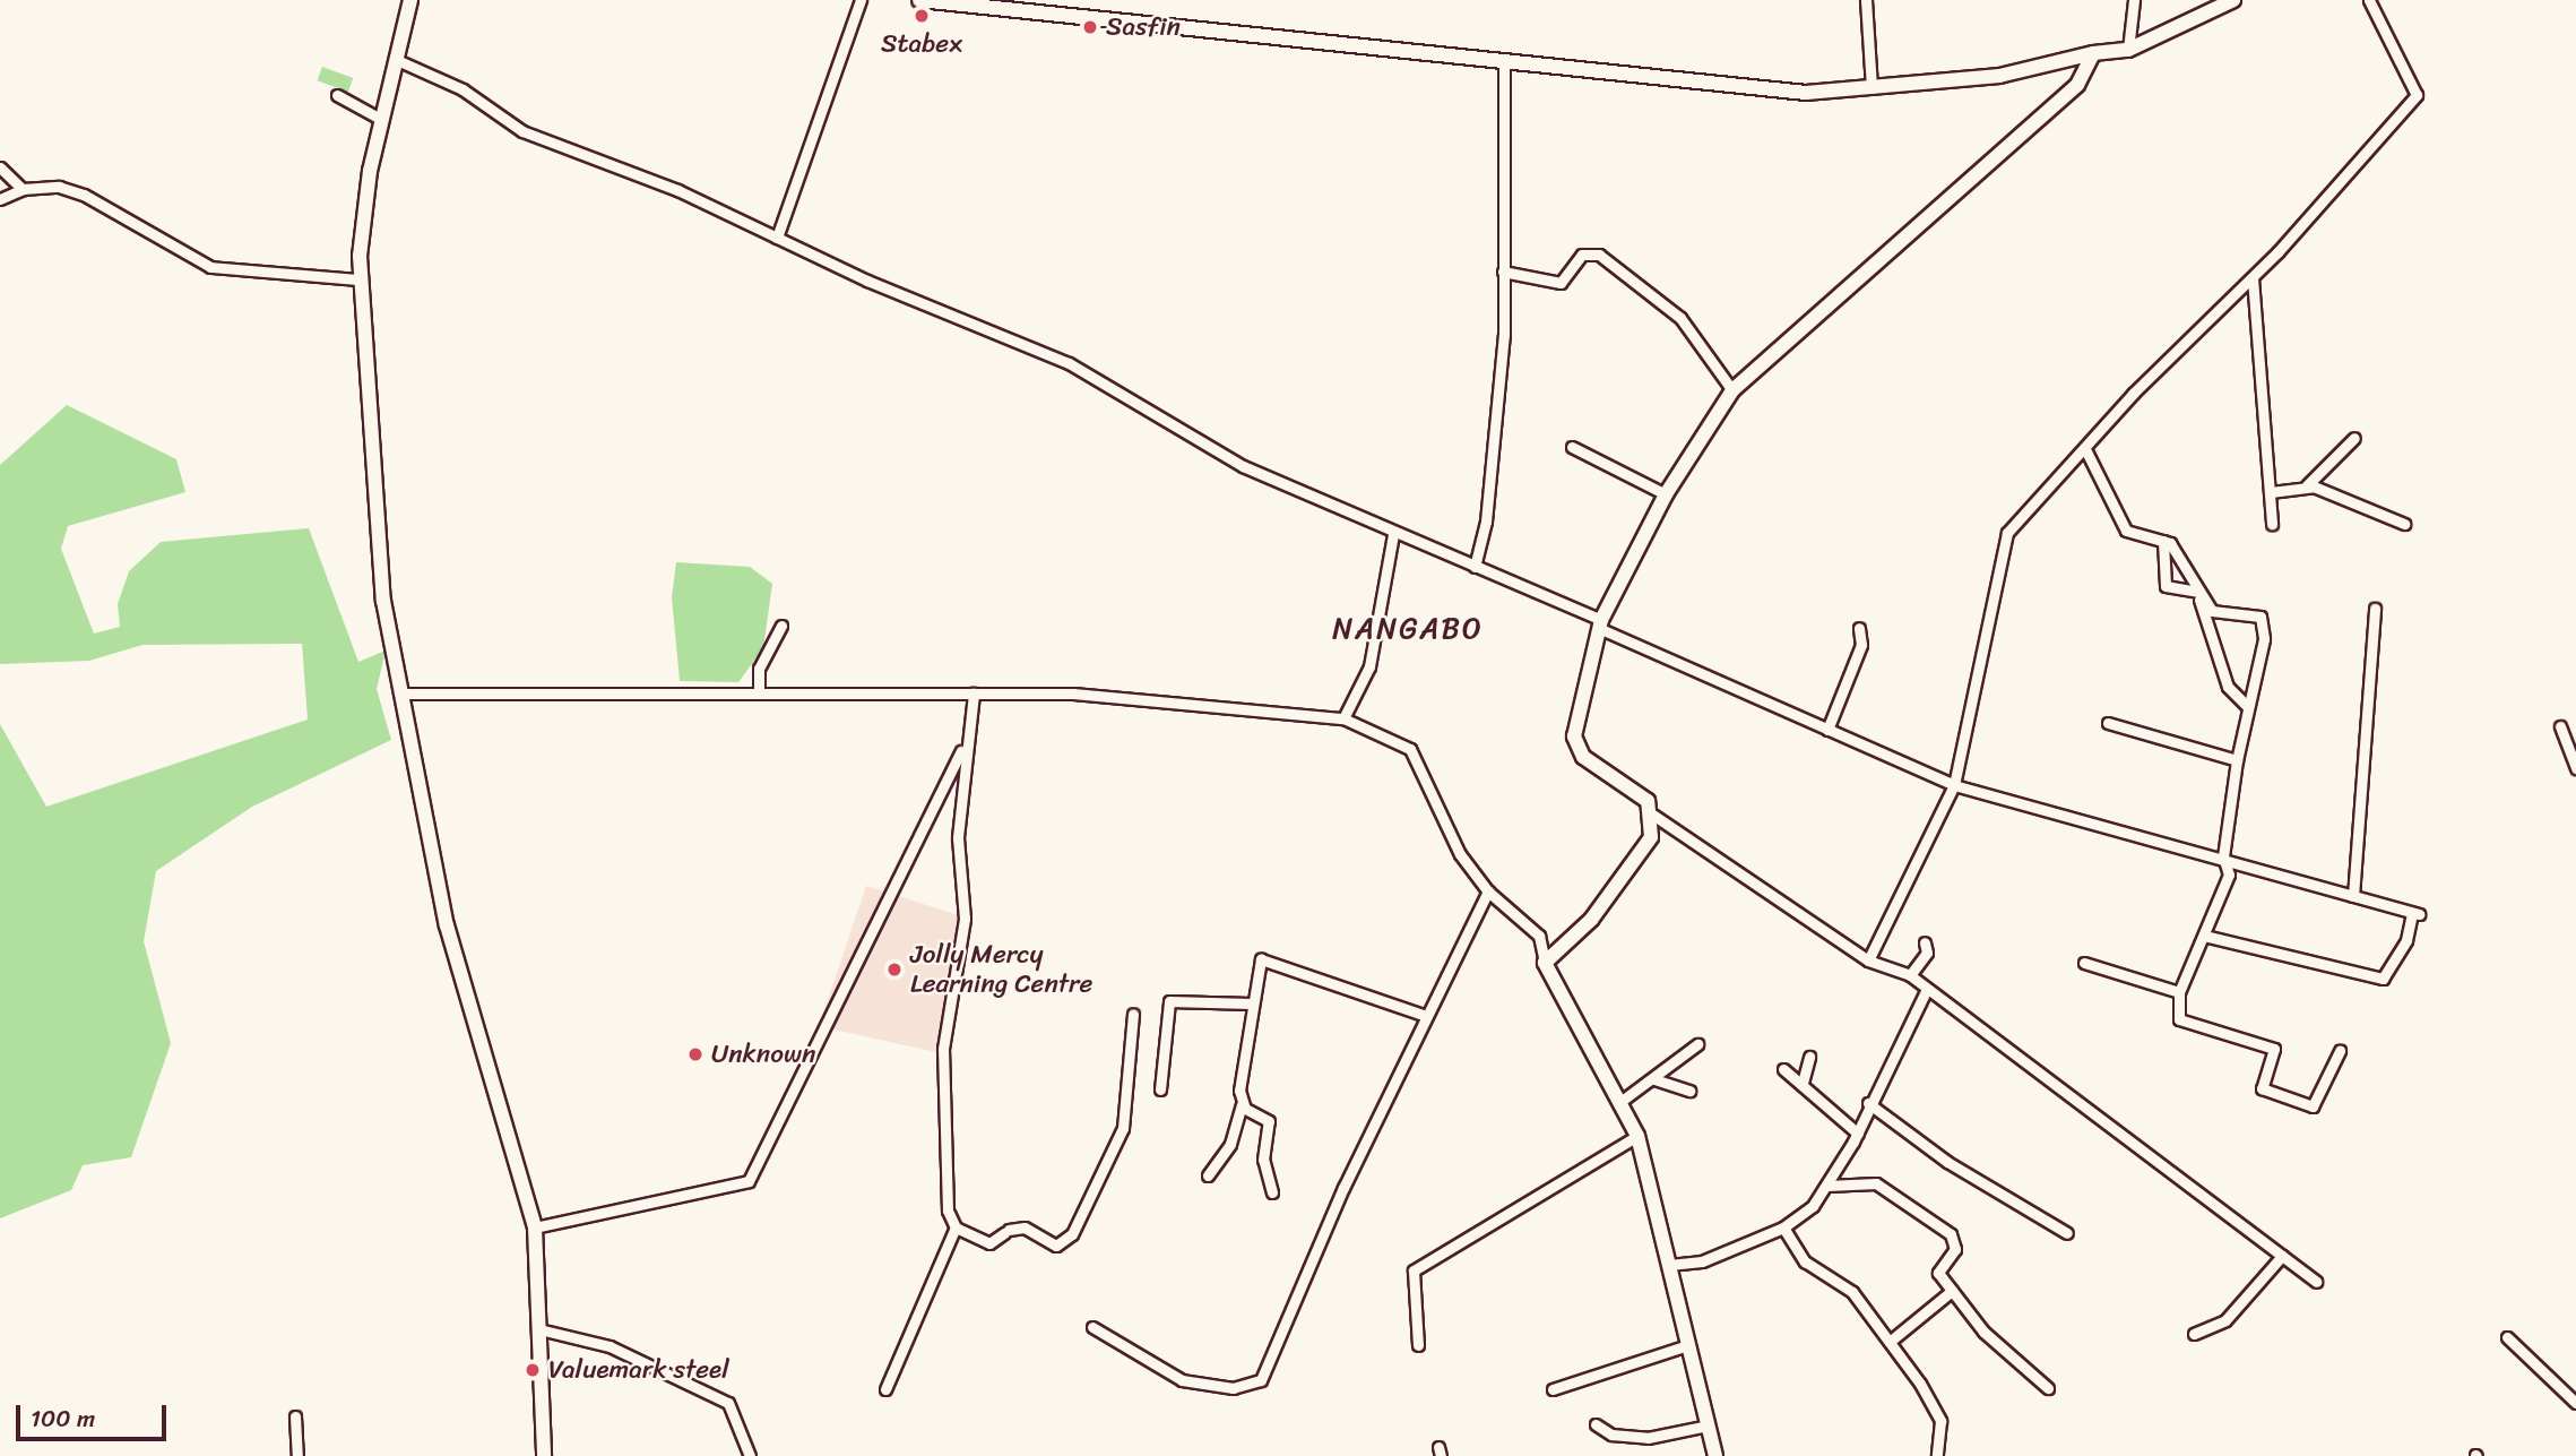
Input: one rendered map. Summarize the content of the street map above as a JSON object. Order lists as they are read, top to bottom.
{
  "districts": ["NANGABO"],
  "places": [
    "Stabex",
    "Sasfin",
    "Jolly Mercy Learning Centre",
    "Unknown",
    "Valuemark steel"
  ],
  "scale_bar": "100 m"
}
